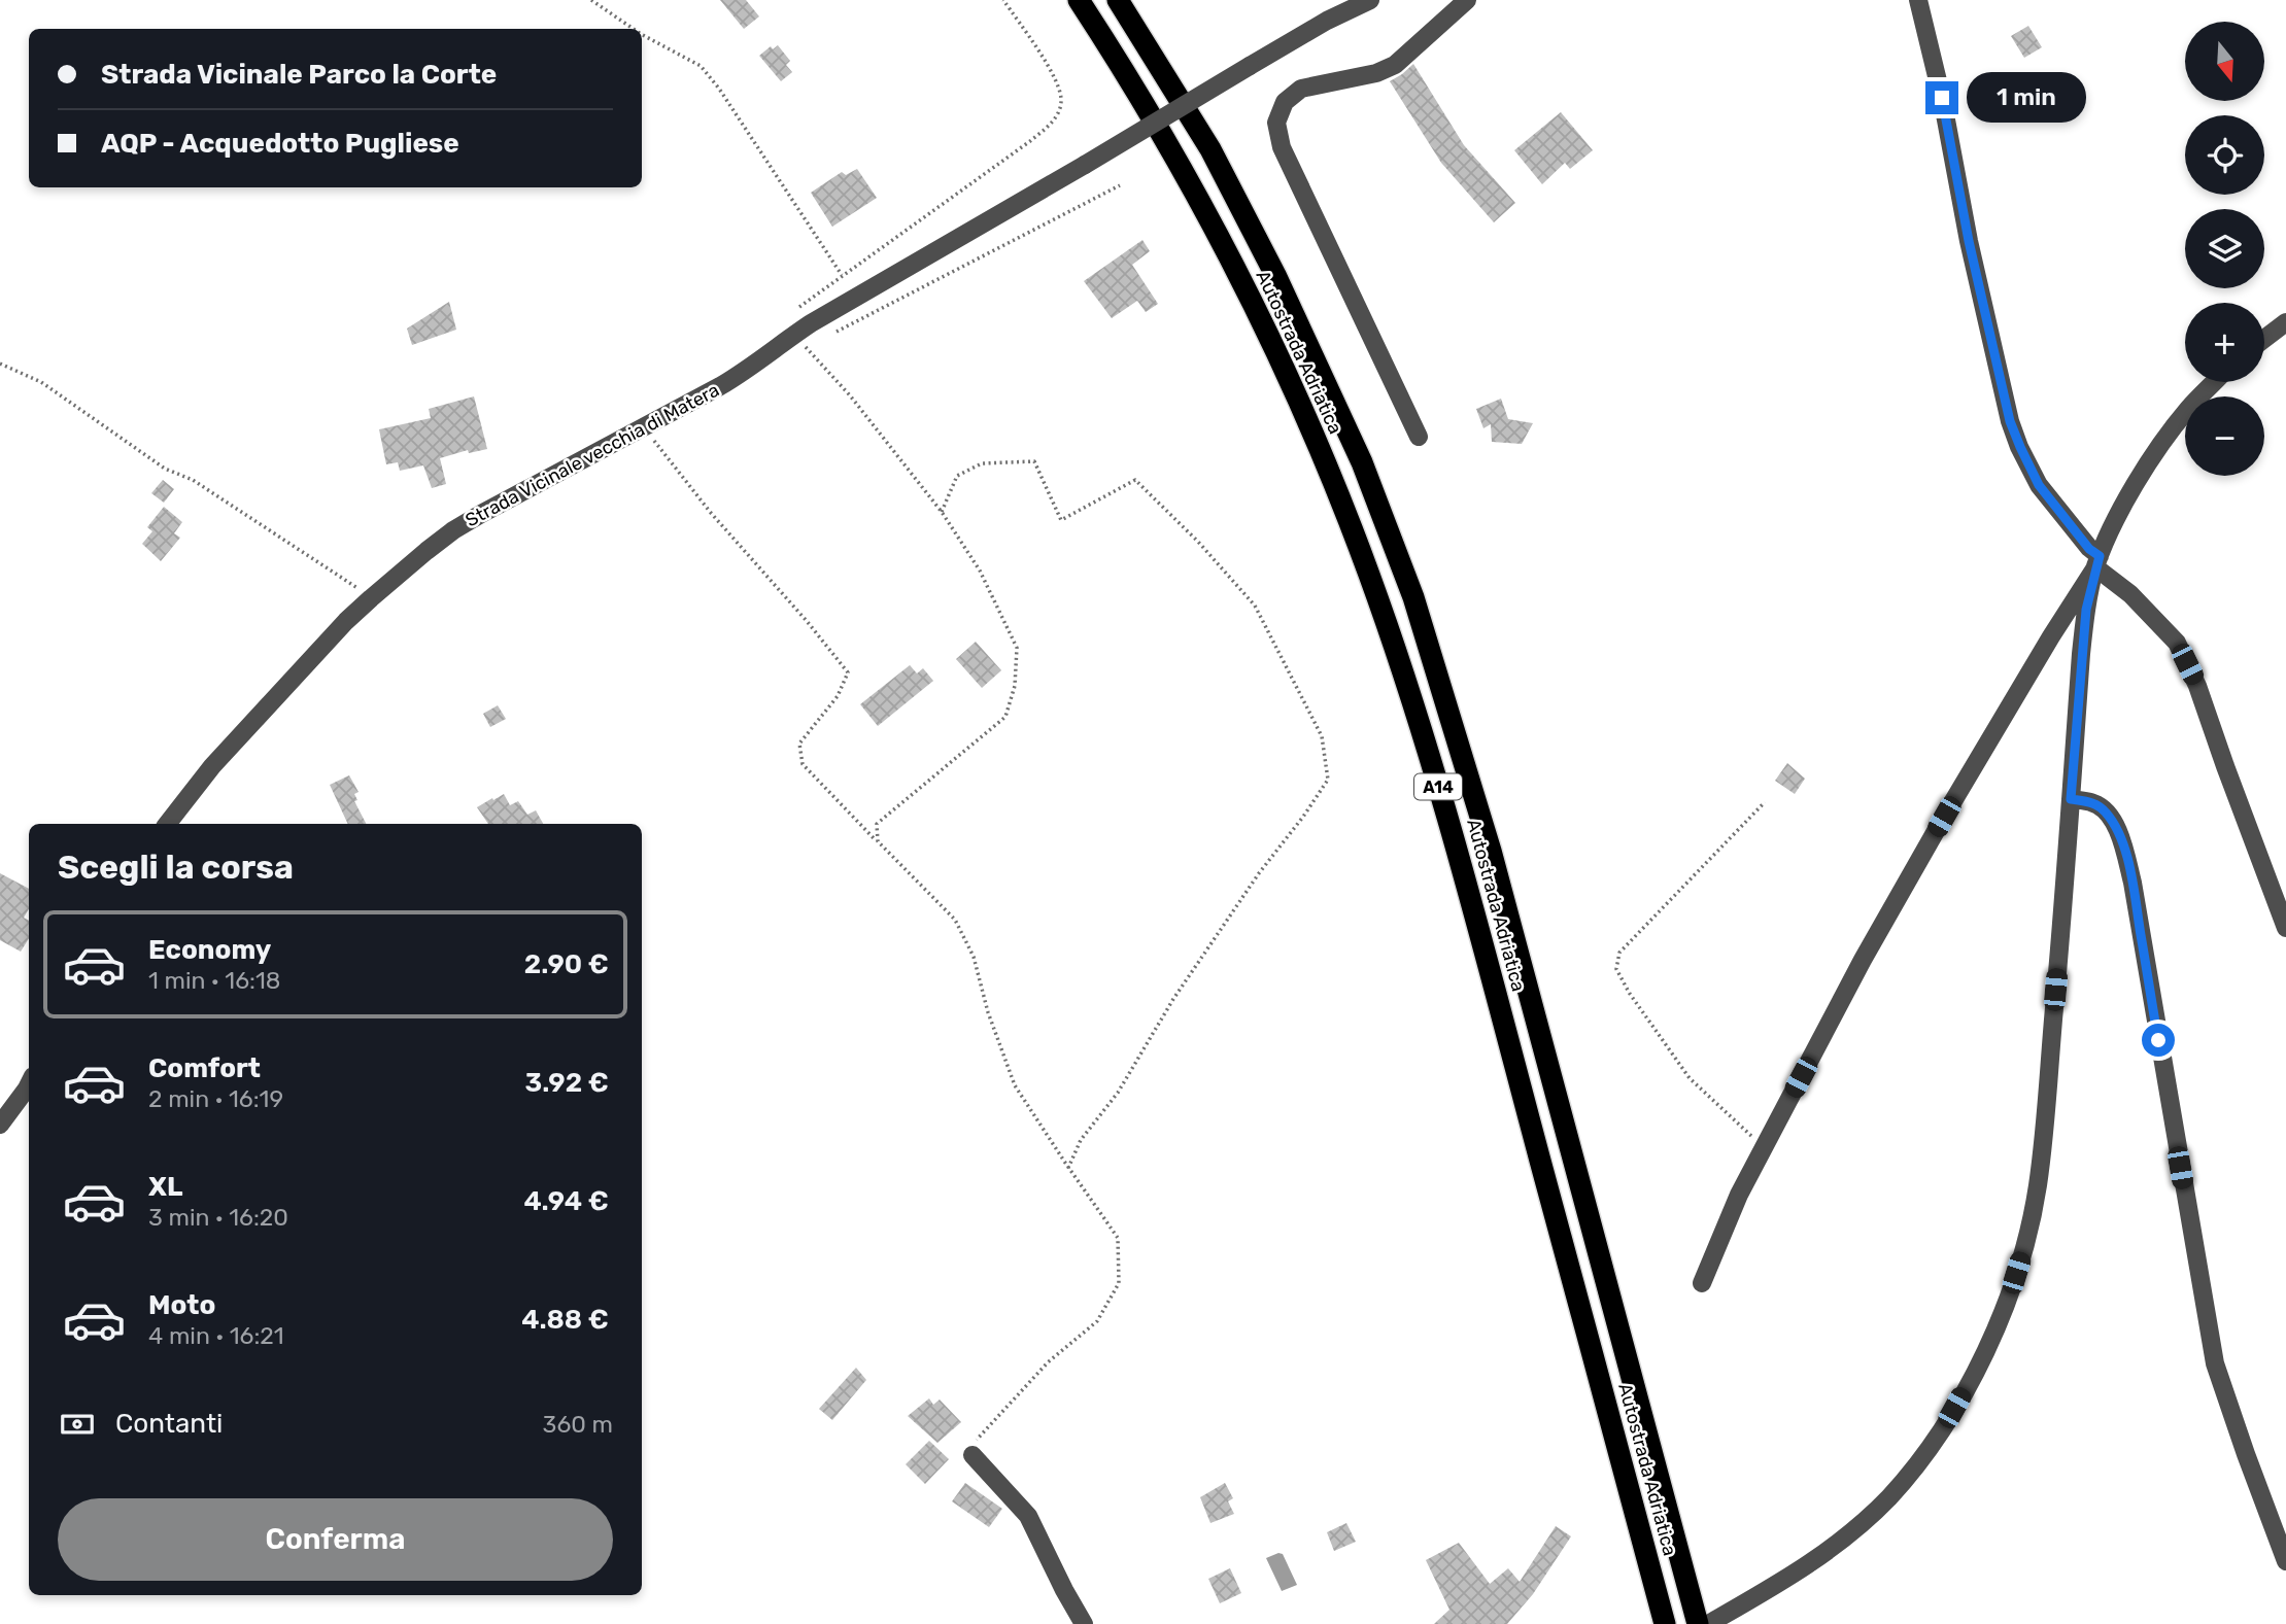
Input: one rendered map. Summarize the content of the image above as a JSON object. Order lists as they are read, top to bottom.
{
  "streets": {
    "highway": ["Autostrada Adriatica", "A14"],
    "street": ["Strada Vicinale vecchia di Matera"]
  },
  "north": "bottom",
  "page": {
    "map_buttons": ["+", "−"],
    "banner": ["Strada Vicinale Parco la Corte", "AQP - Acquedotto Pugliese"],
    "bubble": "1 min",
    "heading": "Scegli la corsa",
    "list": [
      {
        "name": "Economy",
        "note": "1 min · 16:18",
        "value": "2.90 €"
      },
      {
        "name": "Comfort",
        "note": "2 min · 16:19",
        "value": "3.92 €"
      },
      {
        "name": "XL",
        "note": "3 min · 16:20",
        "value": "4.94 €"
      },
      {
        "name": "Moto",
        "note": "4 min · 16:21",
        "value": "4.88 €"
      }
    ],
    "pay": ["Contanti", "360 m"],
    "buttons": "Conferma"
  }
}
